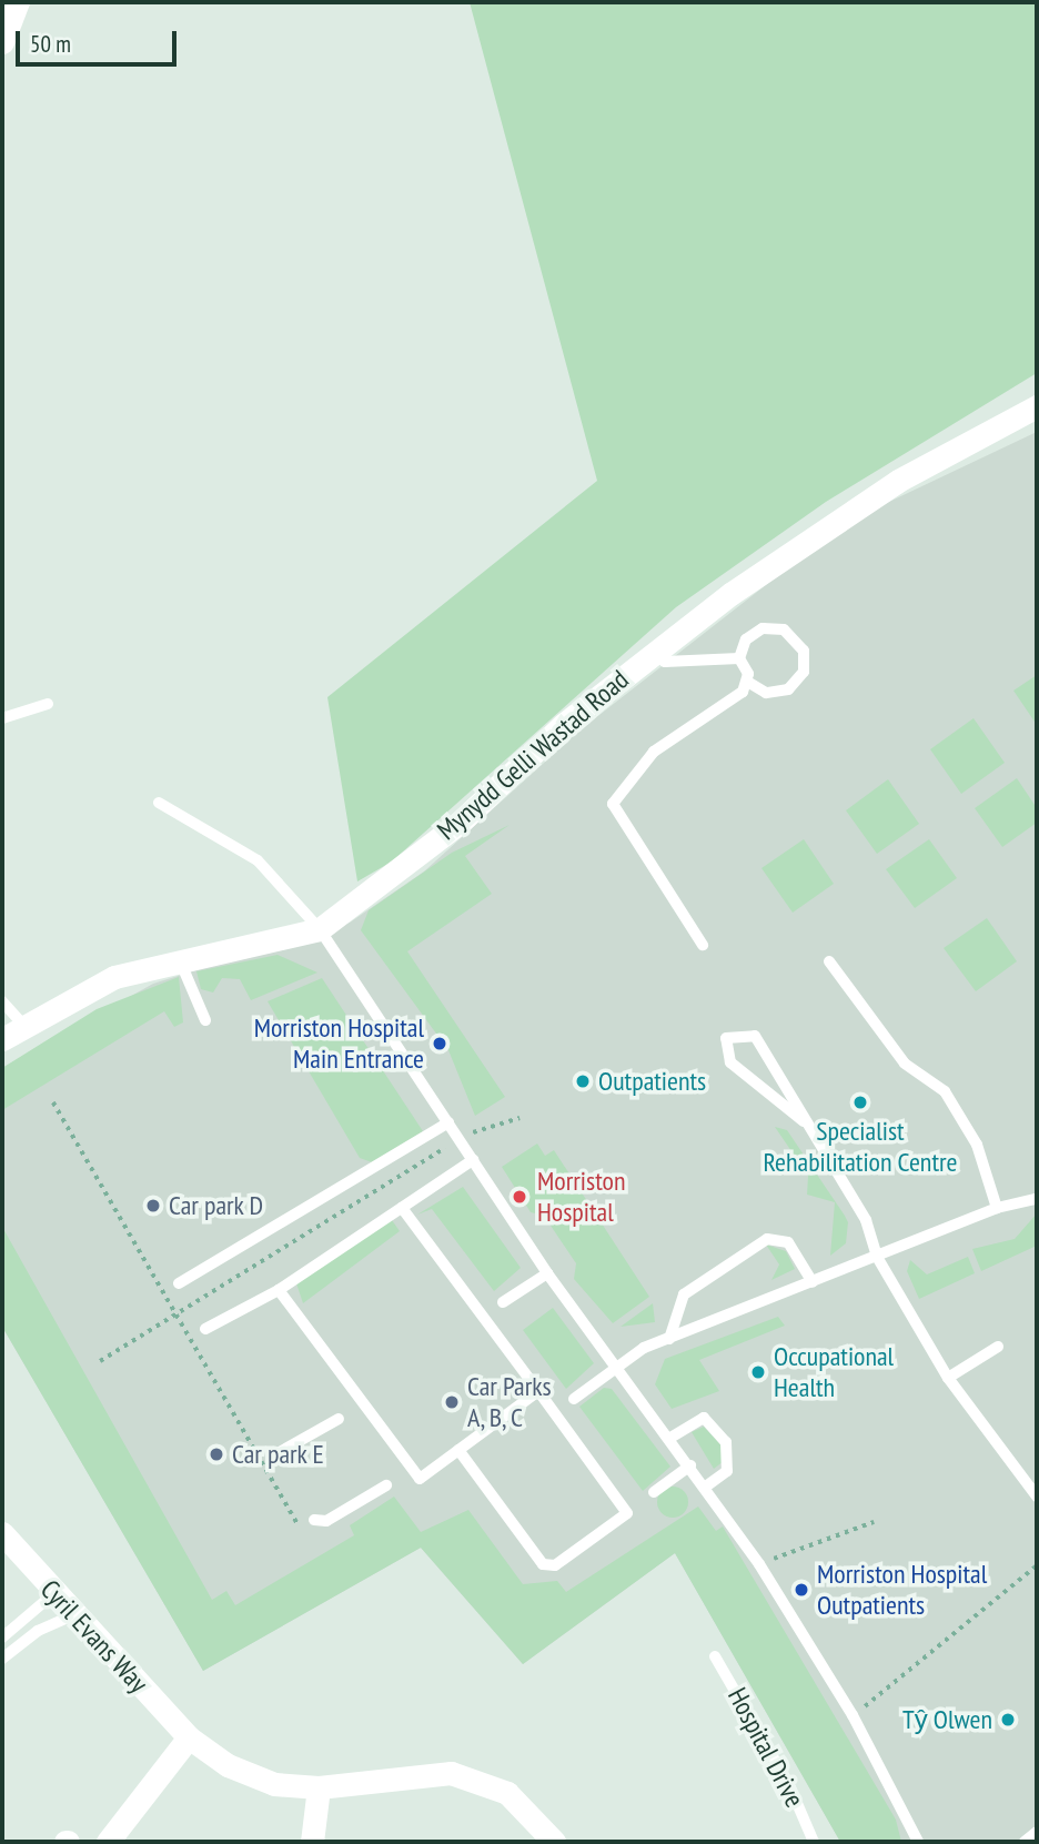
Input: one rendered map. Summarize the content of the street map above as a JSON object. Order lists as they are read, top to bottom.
{
  "streets": {
    "street": ["Mynydd Gelli Wastad Road", "Cyril Evans Way"],
    "lane": ["Hospital Drive"]
  },
  "places": [
    "Morriston Hospital Main Entrance",
    "Outpatients",
    "Specialist Rehabilitation Centre",
    "Morriston Hospital",
    "Car park D",
    "Occupational Health",
    "Car Parks A, B, C",
    "Car park E",
    "Morriston Hospital Outpatients",
    "Tŷ Olwen"
  ],
  "scale_bar": "50 m"
}
